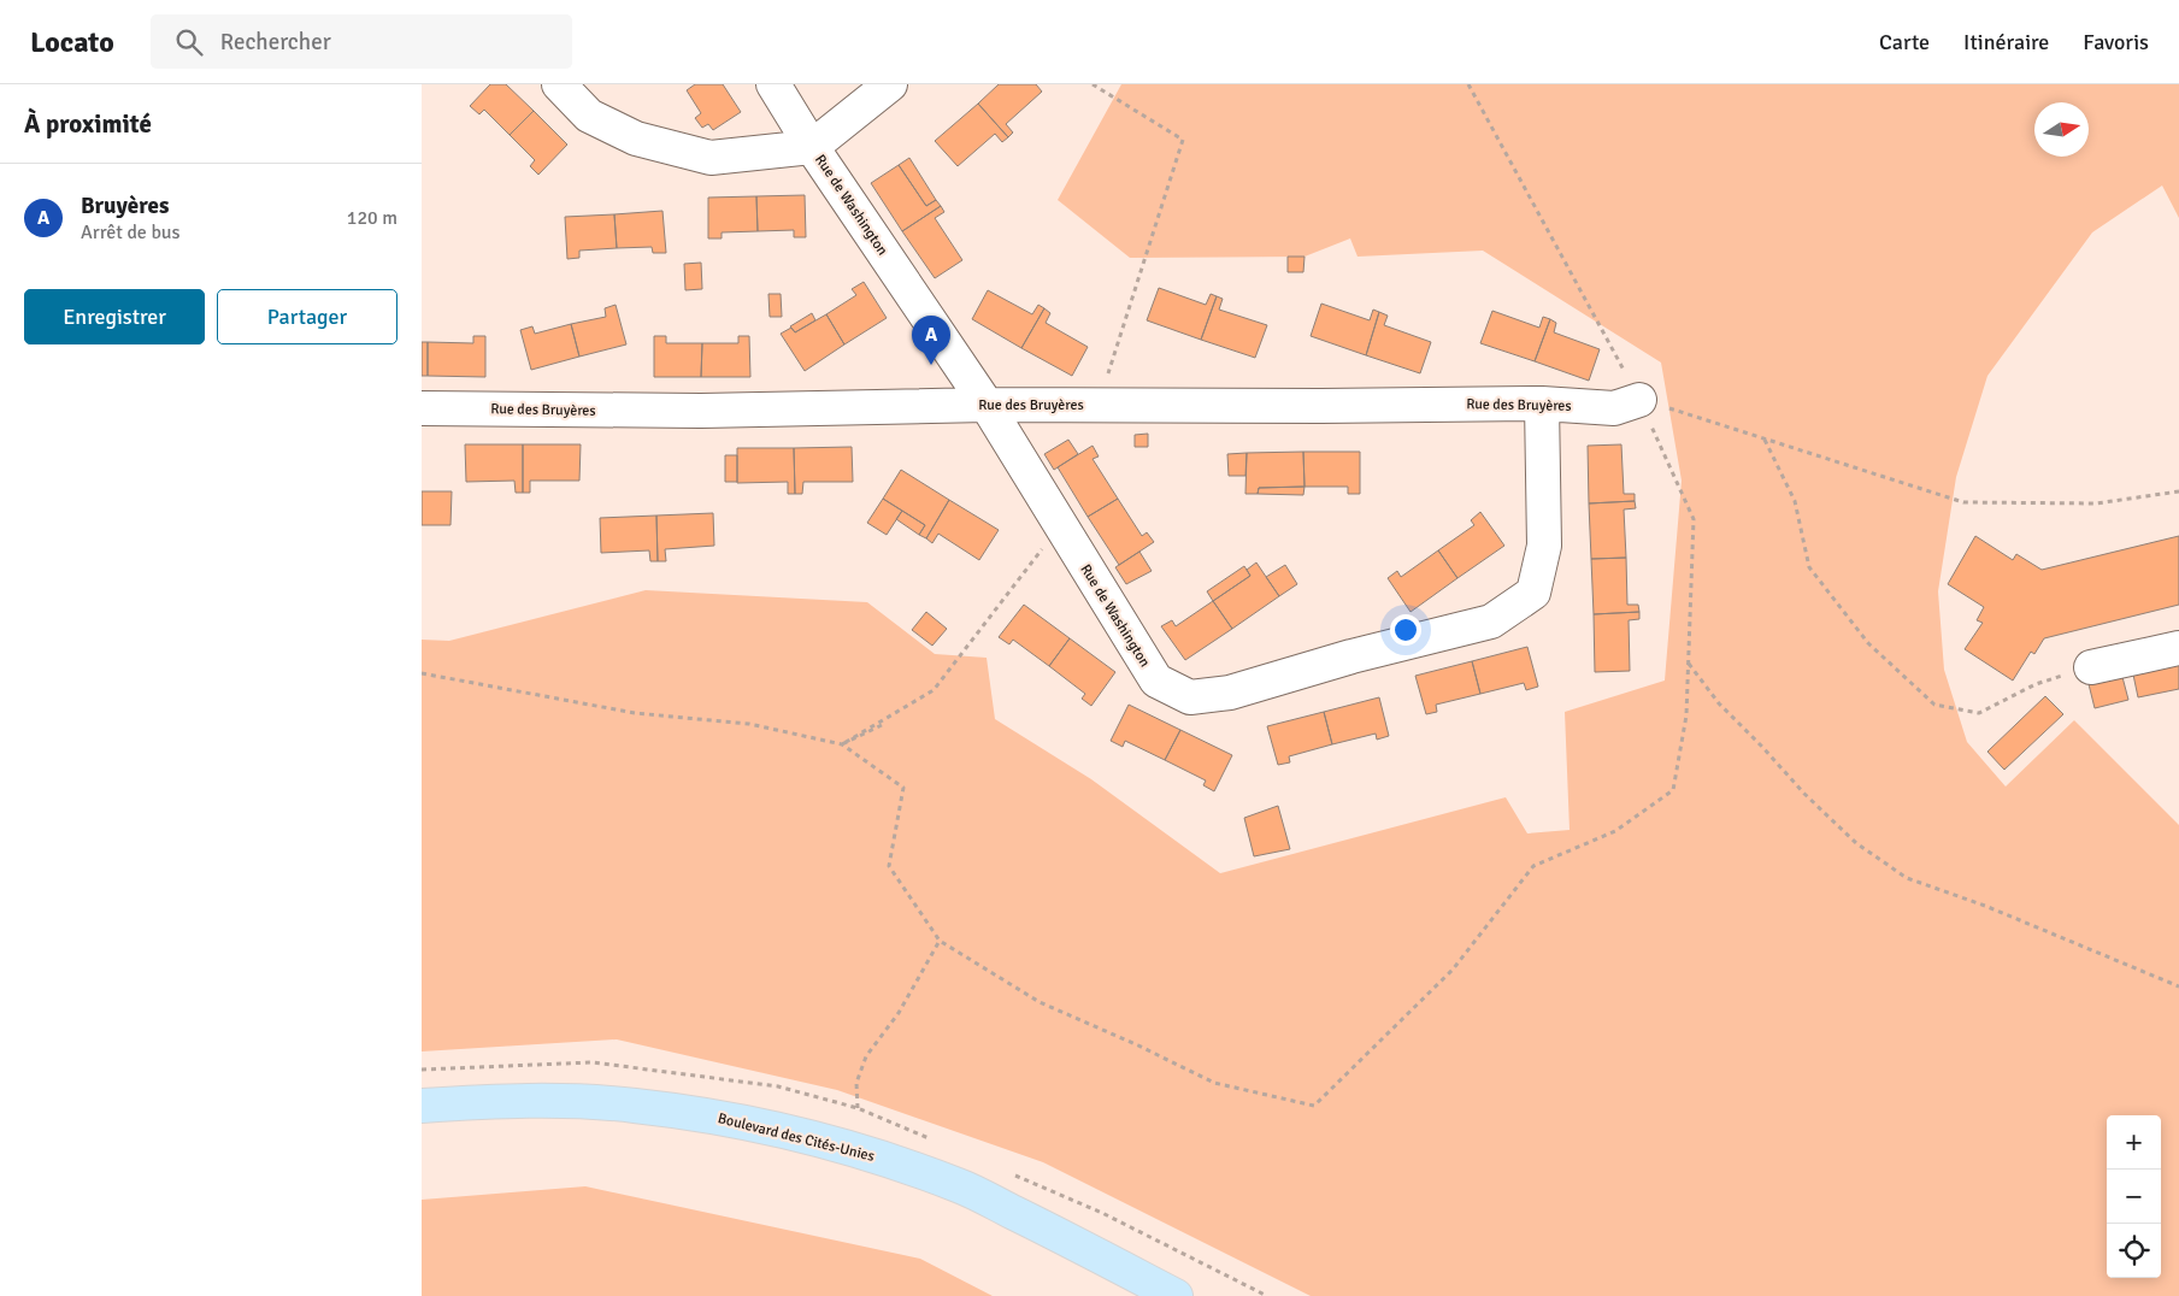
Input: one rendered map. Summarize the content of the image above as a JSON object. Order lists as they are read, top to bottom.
{
  "streets": {
    "main road": ["Boulevard des Cités-Unies"],
    "street": ["Rue de Washington", "Rue des Bruyères"]
  },
  "crossings": [
    ["Rue de Washington", "Rue des Bruyères"]
  ],
  "north": "right",
  "page": {
    "header": "Locato",
    "search": "Rechercher",
    "nav": ["Carte", "Itinéraire", "Favoris"],
    "heading": "À proximité",
    "list": [
      {
        "mark": "A",
        "name": "Bruyères",
        "note": "Arrêt de bus",
        "value": "120 m"
      }
    ],
    "buttons": ["Enregistrer", "Partager"],
    "pins": "A",
    "map_buttons": ["+", "−"]
  }
}
